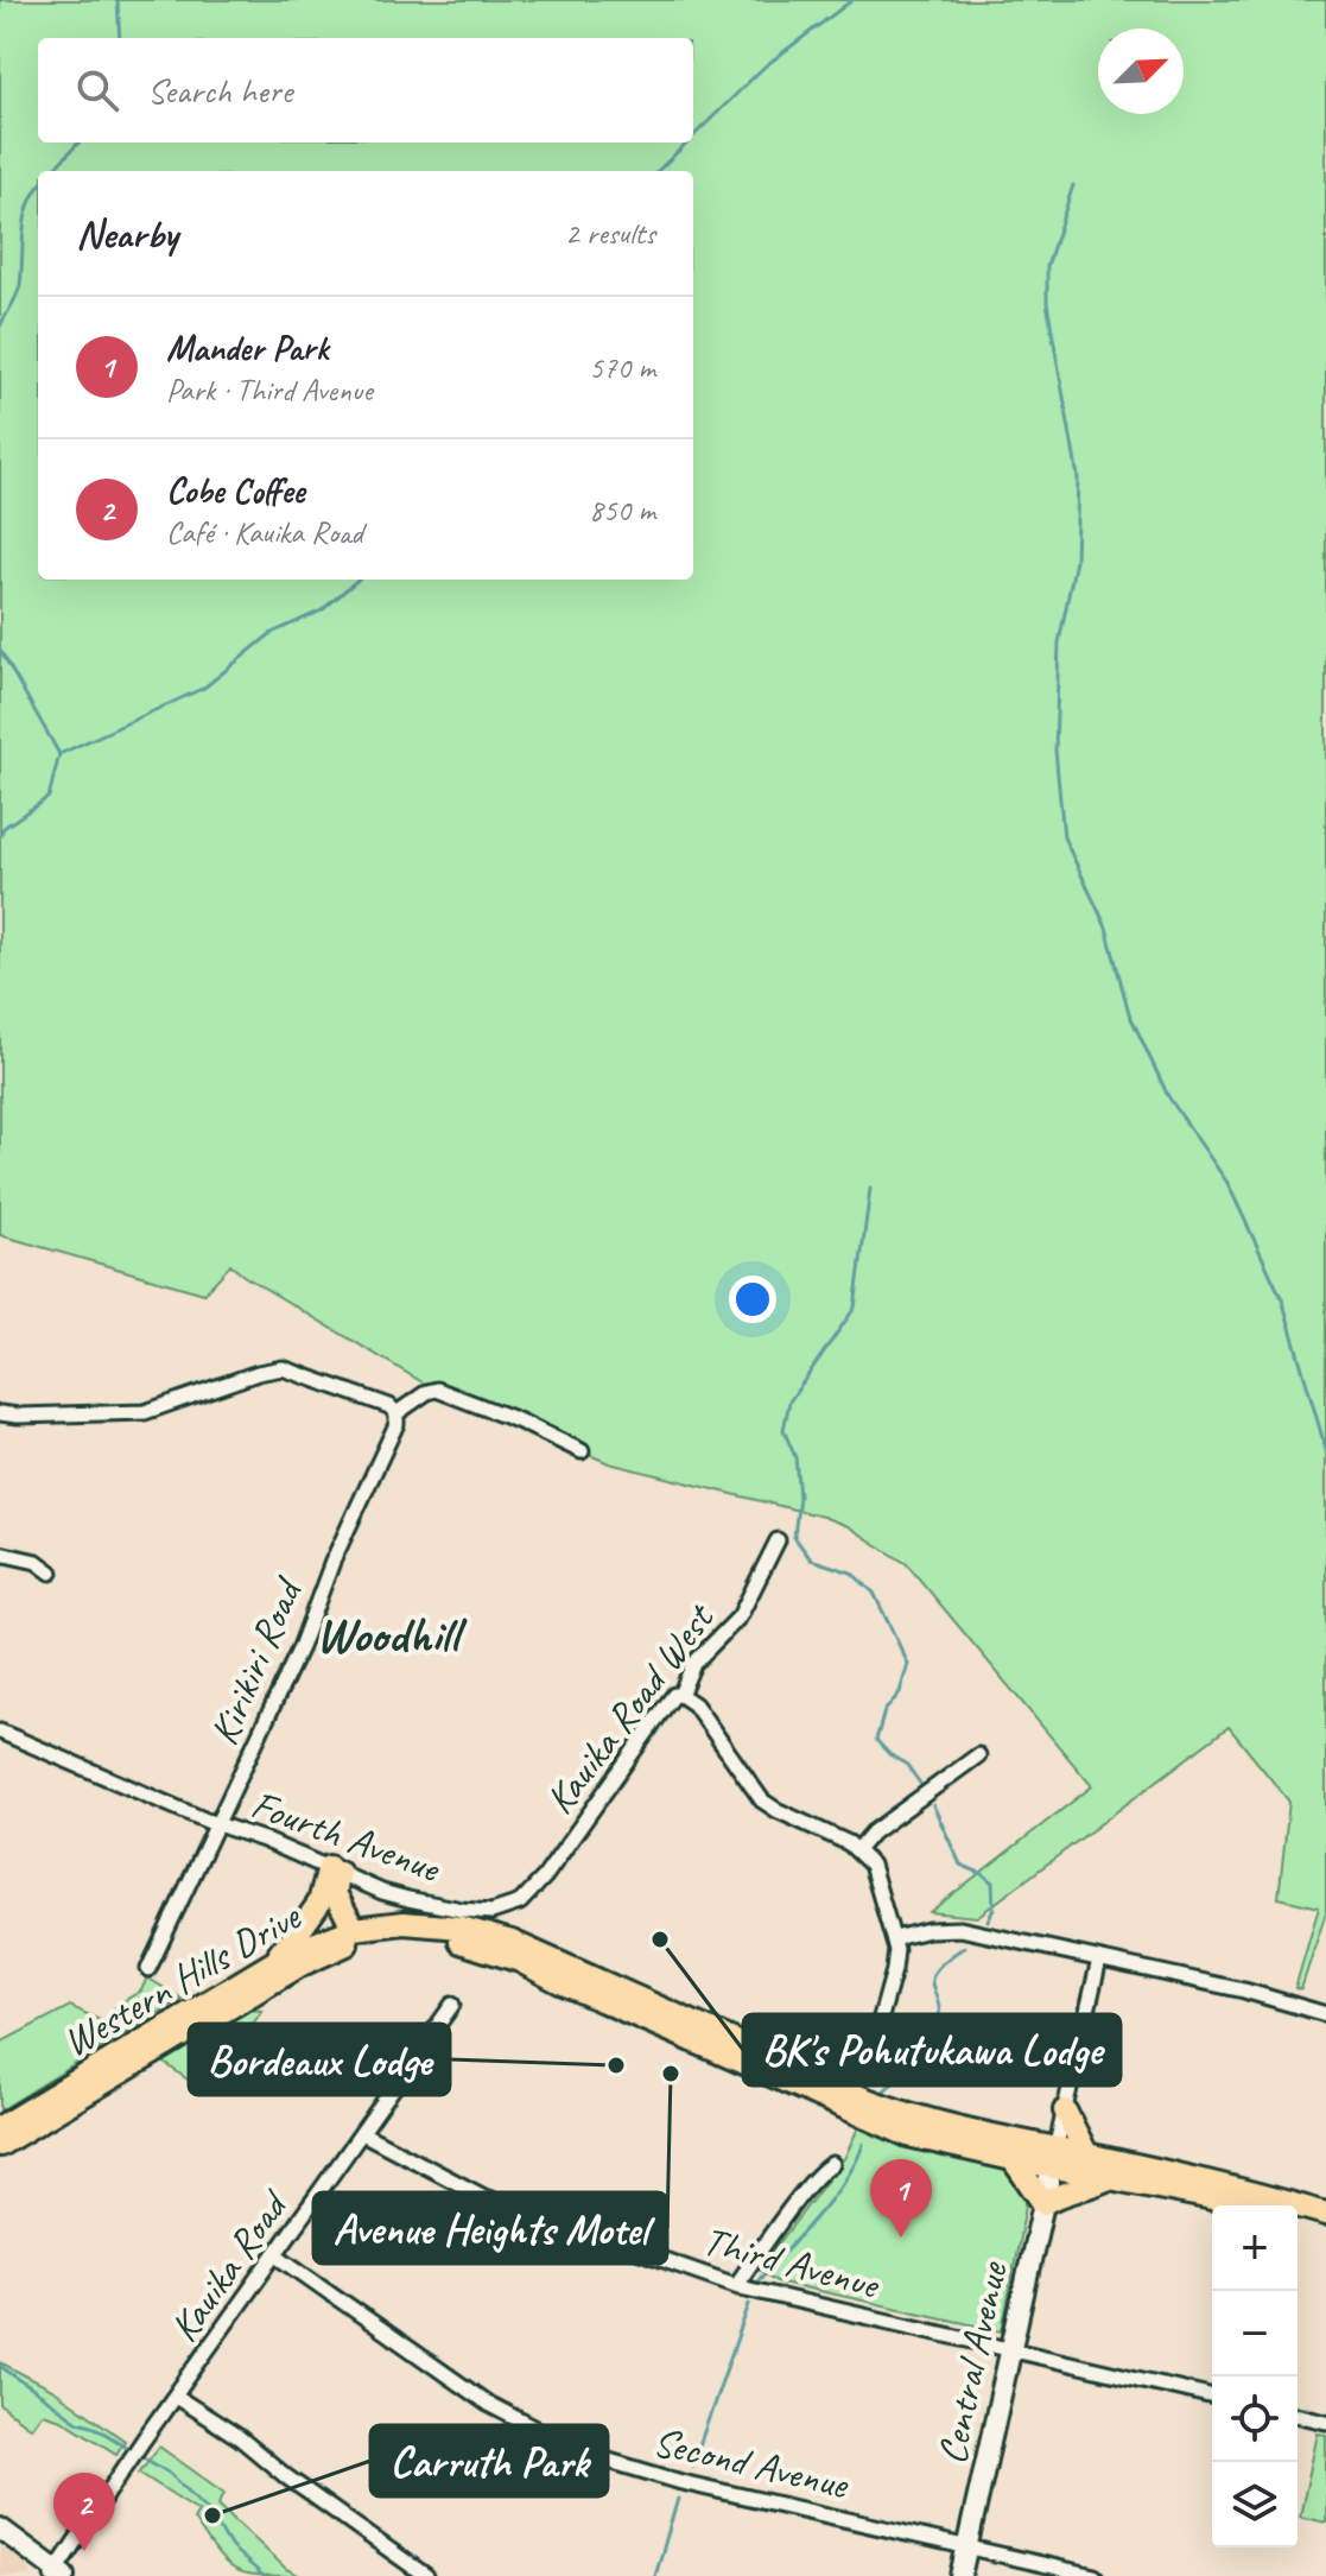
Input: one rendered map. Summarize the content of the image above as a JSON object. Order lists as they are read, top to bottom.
{
  "streets": {
    "highway": ["Western Hills Drive"],
    "main road": ["Central Avenue"],
    "street": [
      "Kirikiri Road",
      "Kauika Road West",
      "Fourth Avenue",
      "Third Avenue",
      "Kauika Road",
      "Second Avenue"
    ]
  },
  "crossings": [
    ["Kirikiri Road", "Fourth Avenue"],
    ["Kauika Road West", "Fourth Avenue"],
    ["Western Hills Drive", "Central Avenue"],
    ["Third Avenue", "Kauika Road"],
    ["Third Avenue", "Central Avenue"],
    ["Kauika Road", "Second Avenue"],
    ["Central Avenue", "Second Avenue"]
  ],
  "districts": ["Woodhill"],
  "places": [
    "BK's Pohutukawa Lodge",
    "Bordeaux Lodge",
    "Avenue Heights Motel",
    "Carruth Park"
  ],
  "north": "top right",
  "page": {
    "search": "Search here",
    "heading": ["Nearby", "2 results"],
    "list": [
      {
        "mark": "1",
        "name": "Mander Park",
        "note": "Park · Third Avenue",
        "value": "570 m"
      },
      {
        "mark": "2",
        "name": "Cobe Coffee",
        "note": "Café · Kauika Road",
        "value": "850 m"
      }
    ],
    "pins": ["1", "2"],
    "map_buttons": ["+", "−"]
  }
}
